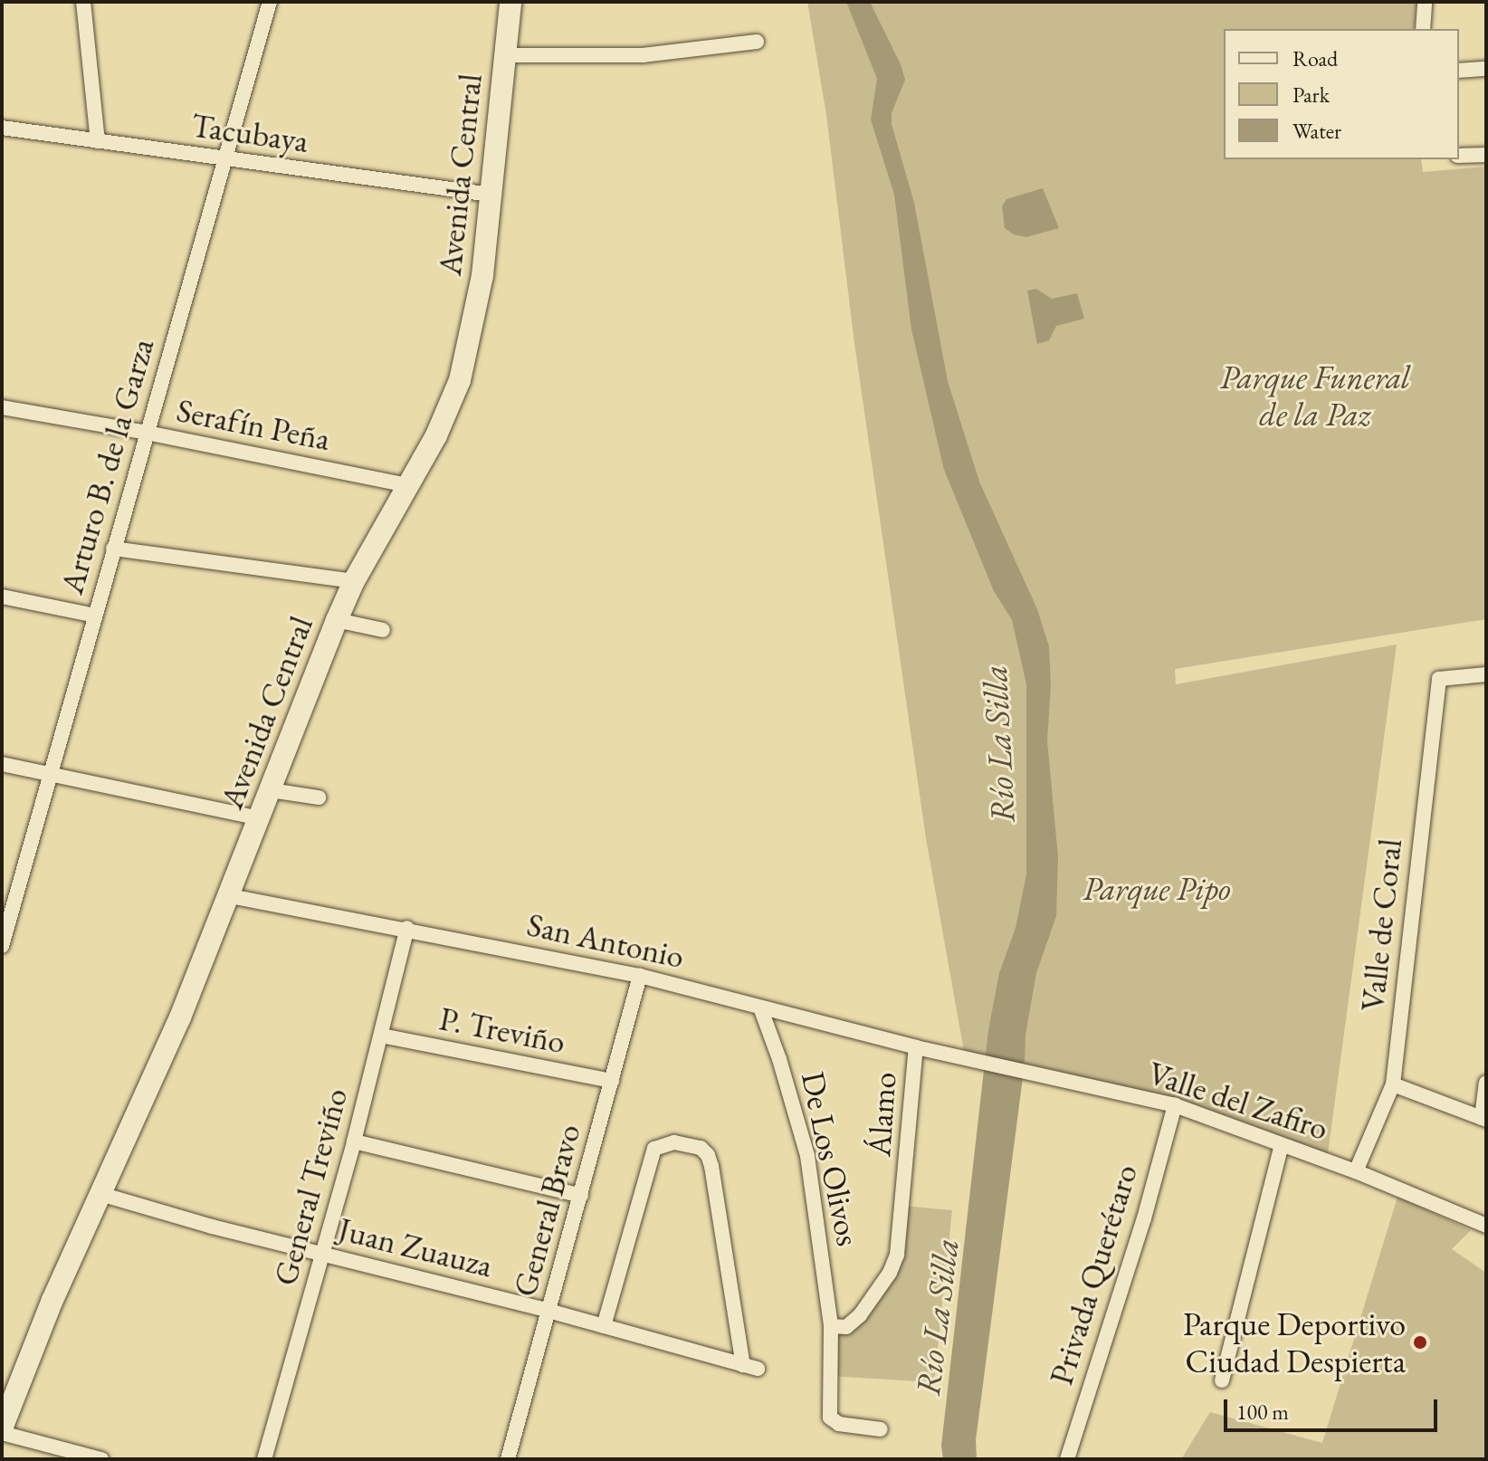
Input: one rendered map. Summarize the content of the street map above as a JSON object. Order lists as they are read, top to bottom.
{
  "streets": {
    "main road": ["Avenida Central"],
    "street": [
      "Tacubaya",
      "Serafín Peña",
      "Arturo B. de la Garza",
      "Valle de Coral",
      "San Antonio",
      "P. Treviño",
      "Valle del Zafiro",
      "Álamo",
      "De Los Olivos",
      "General Treviño",
      "General Bravo",
      "Juan Zuauza",
      "Privada Querétaro"
    ]
  },
  "crossings": [
    ["Tacubaya", "Avenida Central"],
    ["Tacubaya", "Arturo B. de la Garza"],
    ["Avenida Central", "Serafín Peña"],
    ["Avenida Central", "San Antonio"],
    ["Avenida Central", "Juan Zuauza"],
    ["Serafín Peña", "Arturo B. de la Garza"],
    ["Valle de Coral", "Valle del Zafiro"],
    ["San Antonio", "Valle del Zafiro"],
    ["San Antonio", "Álamo"],
    ["San Antonio", "De Los Olivos"],
    ["San Antonio", "General Treviño"],
    ["San Antonio", "General Bravo"],
    ["P. Treviño", "General Treviño"],
    ["P. Treviño", "General Bravo"],
    ["Valle del Zafiro", "Privada Querétaro"],
    ["Álamo", "De Los Olivos"],
    ["General Treviño", "Juan Zuauza"],
    ["General Bravo", "Juan Zuauza"]
  ],
  "water": ["Río La Silla"],
  "parks": ["Parque Funeral de la Paz", "Parque Pipo"],
  "places": ["Parque Deportivo Ciudad Despierta"],
  "legend": ["Road", "Park", "Water"],
  "scale_bar": "100 m"
}
